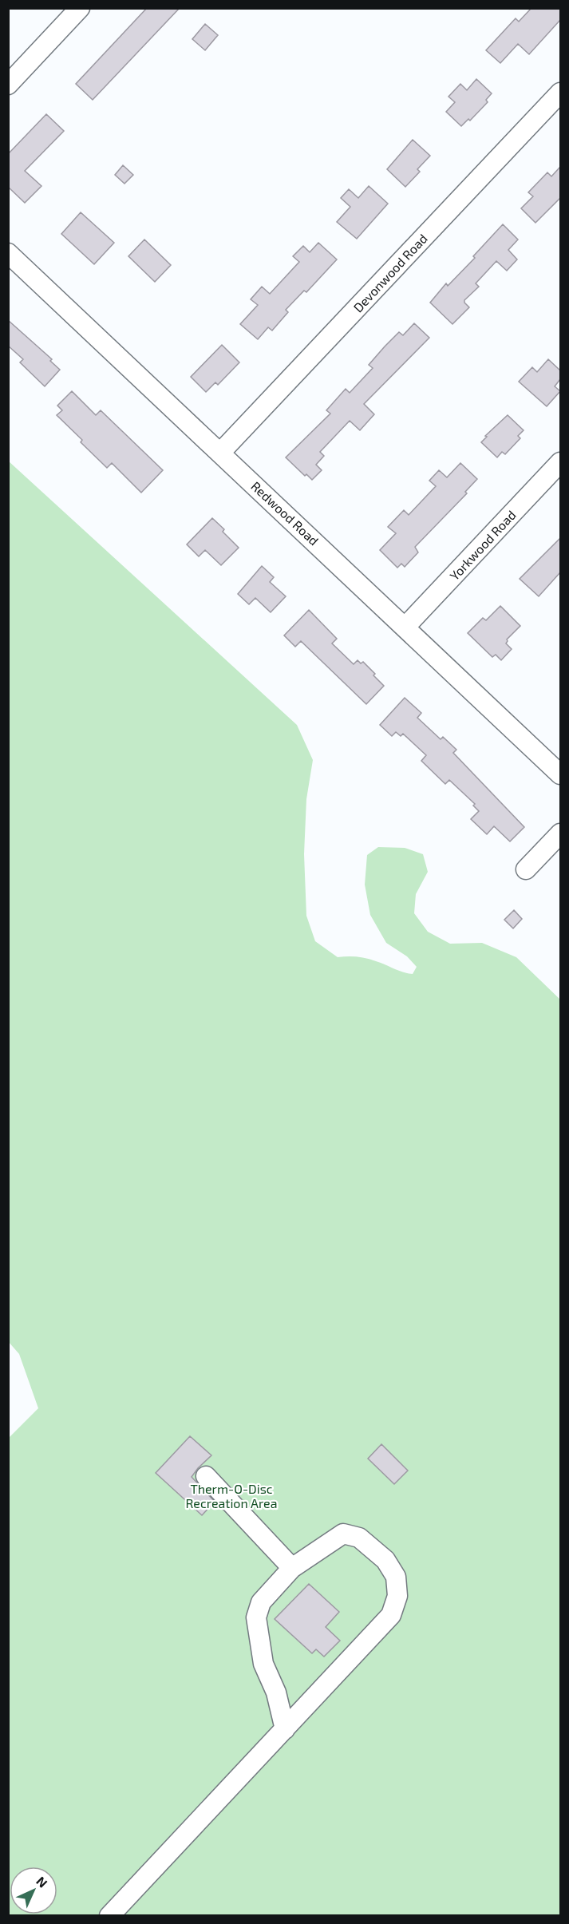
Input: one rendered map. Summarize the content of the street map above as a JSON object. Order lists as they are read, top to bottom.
{
  "streets": {
    "street": ["Devonwood Road", "Redwood Road", "Yorkwood Road"]
  },
  "crossings": [
    ["Devonwood Road", "Redwood Road"],
    ["Redwood Road", "Yorkwood Road"]
  ],
  "parks": ["Therm-O-Disc Recreation Area"],
  "north": "top right"
}
